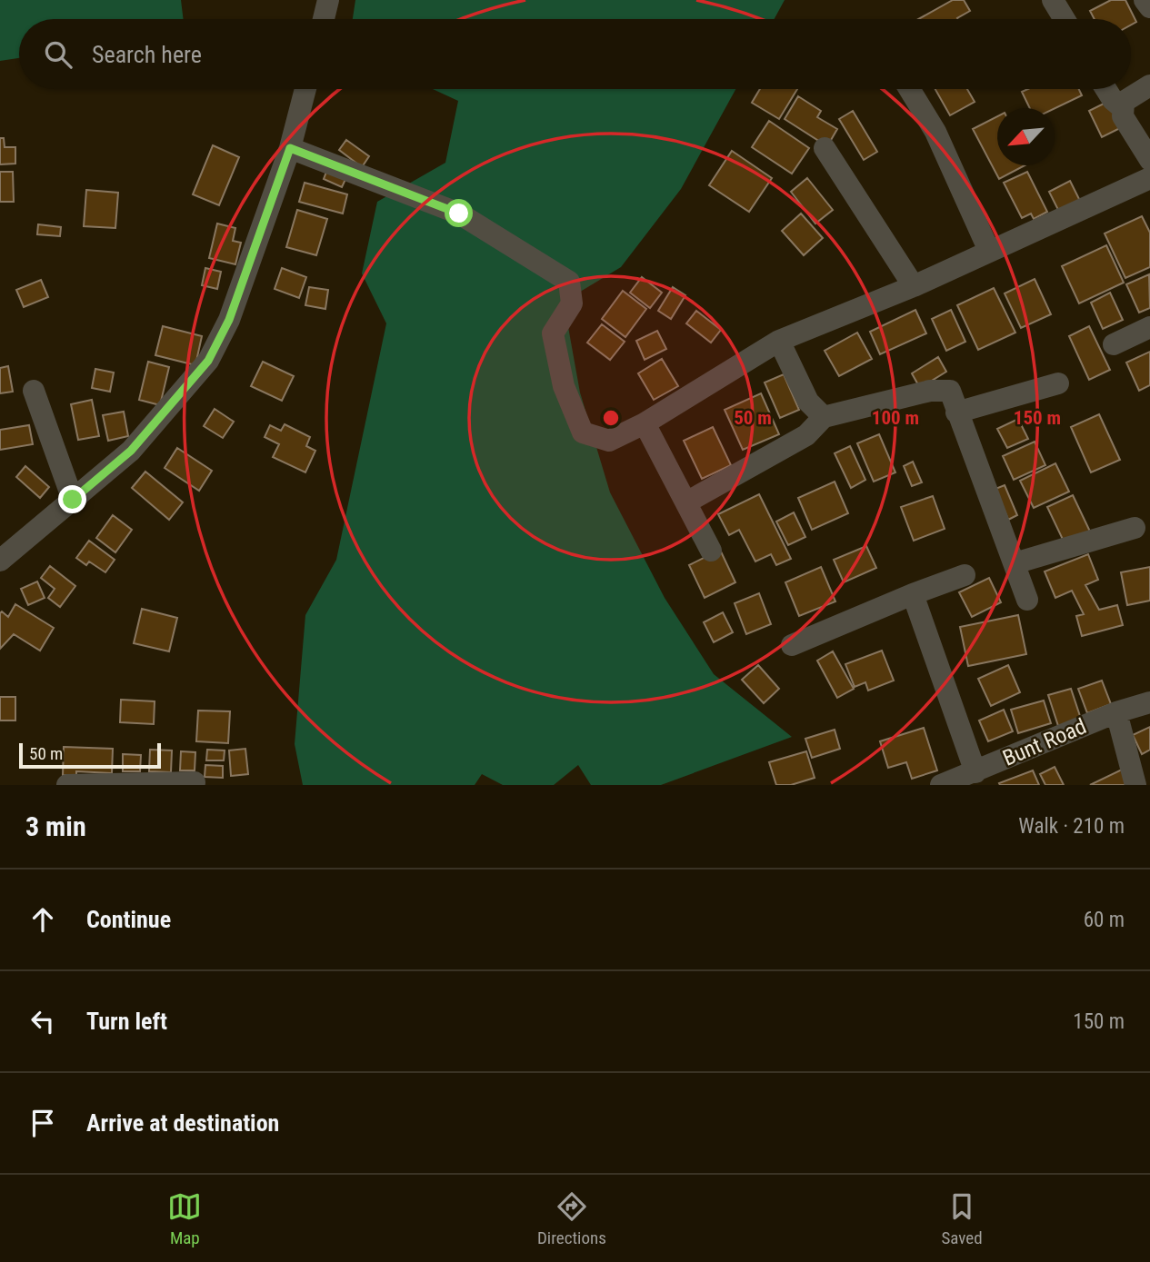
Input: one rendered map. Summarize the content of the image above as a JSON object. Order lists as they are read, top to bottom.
{
  "streets": {
    "street": ["Bunt Road"]
  },
  "scale_bar": "50 m",
  "north": "bottom left",
  "page": {
    "search": "Search here",
    "scale": "50 m",
    "heading": ["3 min", "Walk · 210 m"],
    "list": [
      ["Continue", "60 m"],
      ["Turn left", "150 m"],
      "Arrive at destination"
    ],
    "nav": ["Map", "Directions", "Saved"]
  },
  "rings": ["50 m", "100 m", "150 m"]
}
